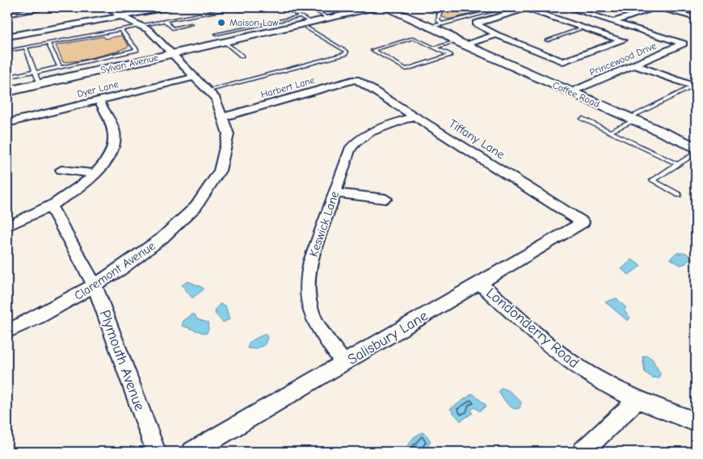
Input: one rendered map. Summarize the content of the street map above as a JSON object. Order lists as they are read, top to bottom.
{
  "streets": {
    "main road": ["Sylvan Avenue", "Coffee Road"],
    "street": [
      "Princewood Drive",
      "Harbert Lane",
      "Dyer Lane",
      "Tiffany Lane",
      "Keswick Lane",
      "Claremont Avenue",
      "Londonderry Road",
      "Salisbury Lane",
      "Plymouth Avenue"
    ]
  },
  "crossings": [
    ["Princewood Drive", "Coffee Road"],
    ["Sylvan Avenue", "Coffee Road"],
    ["Sylvan Avenue", "Claremont Avenue"],
    ["Harbert Lane", "Tiffany Lane"],
    ["Harbert Lane", "Claremont Avenue"],
    ["Dyer Lane", "Claremont Avenue"],
    ["Tiffany Lane", "Keswick Lane"],
    ["Tiffany Lane", "Salisbury Lane"],
    ["Keswick Lane", "Salisbury Lane"],
    ["Claremont Avenue", "Plymouth Avenue"],
    ["Londonderry Road", "Salisbury Lane"]
  ],
  "places": ["Maison Law"]
}
